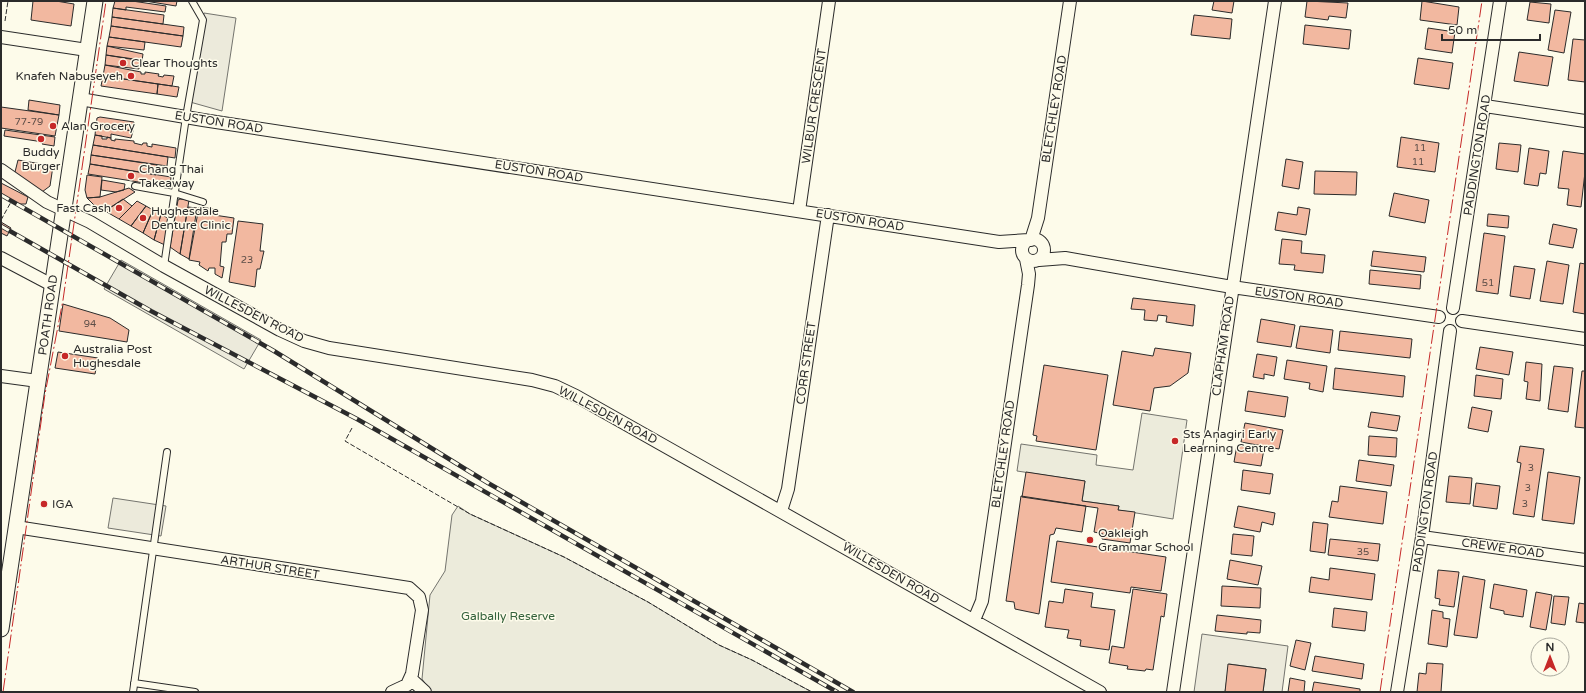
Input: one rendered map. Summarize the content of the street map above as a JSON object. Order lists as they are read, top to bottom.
{
  "streets": {
    "street": [
      "WILBUR CRESCENT",
      "BLETCHLEY ROAD",
      "EUSTON ROAD",
      "PADDINGTON ROAD",
      "WILLESDEN ROAD",
      "POATH ROAD",
      "CLAPHAM ROAD",
      "CORR STREET",
      "CREWE ROAD",
      "ARTHUR STREET"
    ]
  },
  "crossings": [
    ["WILBUR CRESCENT", "EUSTON ROAD"],
    ["BLETCHLEY ROAD", "EUSTON ROAD"],
    ["BLETCHLEY ROAD", "WILLESDEN ROAD"],
    ["EUSTON ROAD", "PADDINGTON ROAD"],
    ["EUSTON ROAD", "POATH ROAD"],
    ["EUSTON ROAD", "CLAPHAM ROAD"],
    ["EUSTON ROAD", "CORR STREET"],
    ["PADDINGTON ROAD", "CREWE ROAD"],
    ["WILLESDEN ROAD", "POATH ROAD"],
    ["WILLESDEN ROAD", "CORR STREET"],
    ["POATH ROAD", "ARTHUR STREET"]
  ],
  "parks": ["Galbally Reserve"],
  "places": [
    "Clear Thoughts",
    "Knafeh Nabuseyeh",
    "Alan Grocery",
    "Buddy Burger",
    "Chang Thai Takeaway",
    "Fast Cash",
    "Hughesdale Denture Clinic",
    "Australia Post Hughesdale",
    "Sts Anagiri Early Learning Centre",
    "IGA",
    "Oakleigh Grammar School"
  ],
  "house_numbers": [
    "77-79",
    "11",
    "11",
    "23",
    "51",
    "94",
    "3",
    "3",
    "3",
    "35"
  ],
  "scale_bar": "50 m",
  "north": "top"
}
